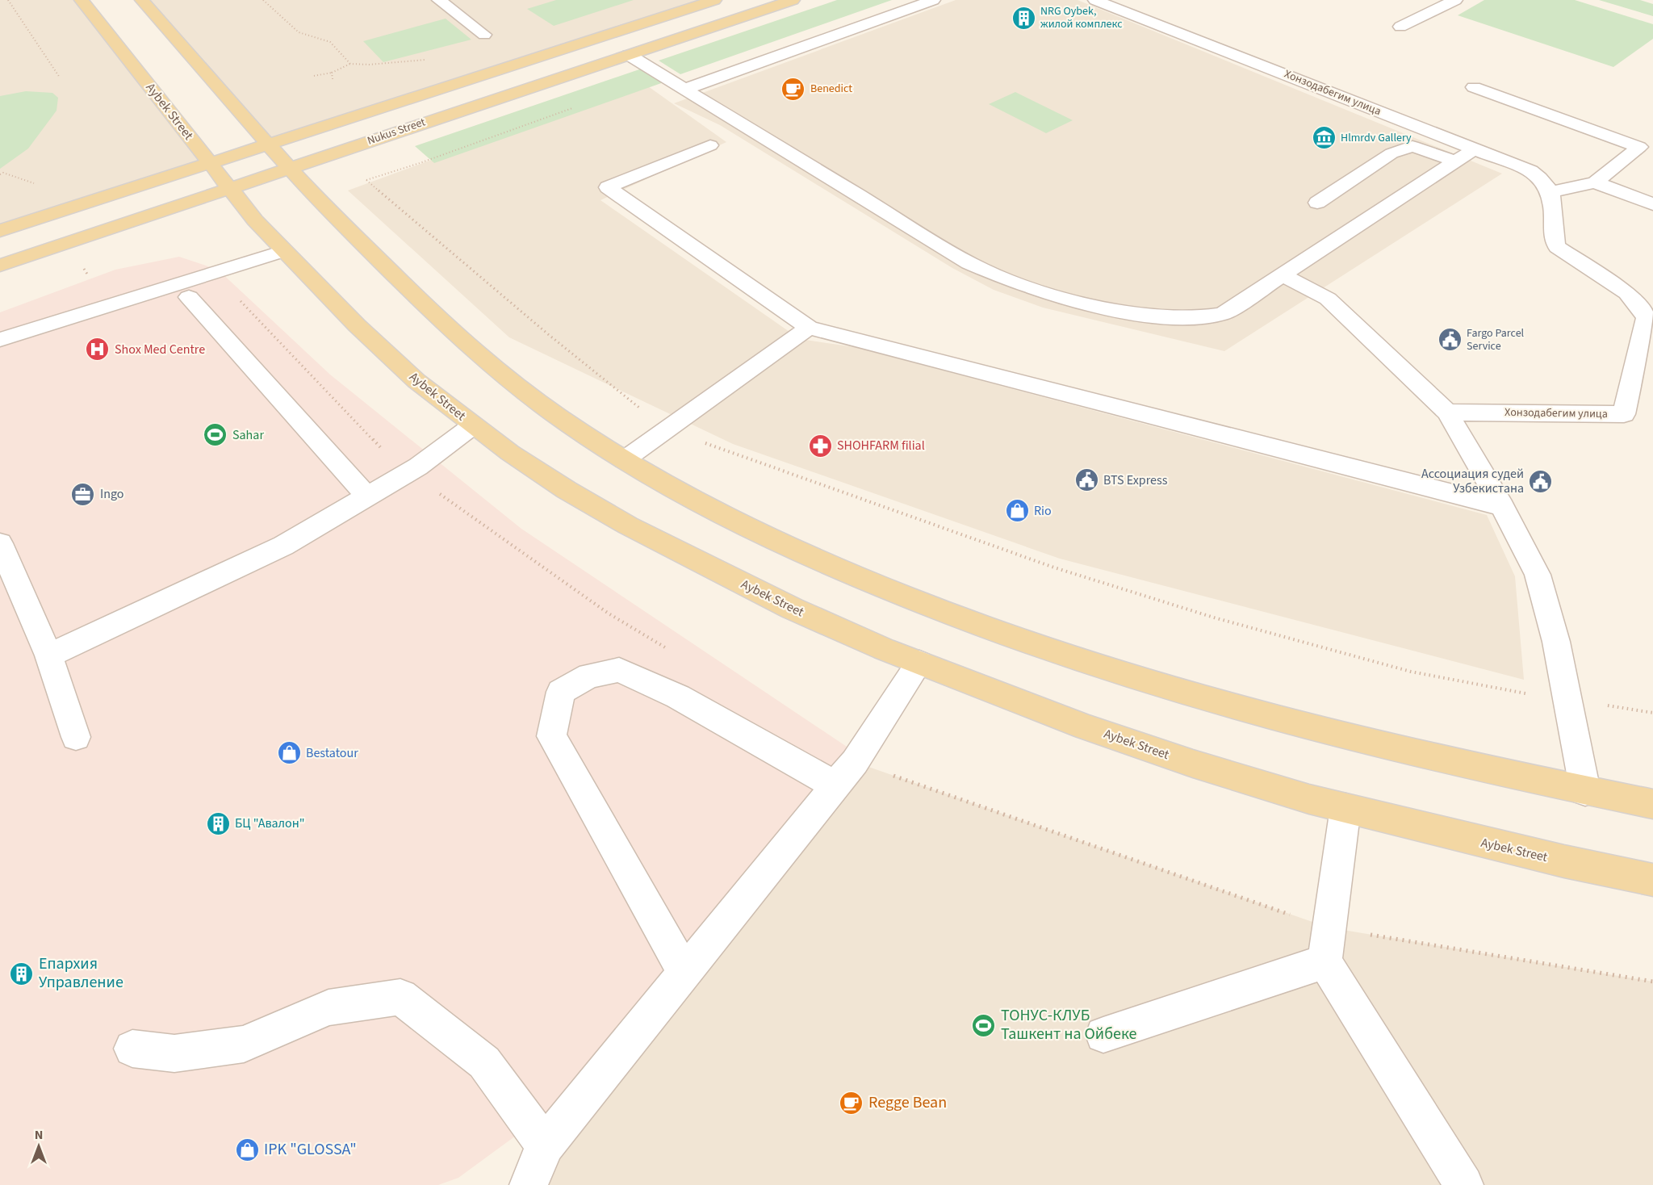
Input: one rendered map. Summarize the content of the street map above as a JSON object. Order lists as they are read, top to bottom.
{
  "streets": {
    "main road": ["Aybek Street", "Nukus Street"],
    "street": ["Хонзодабегим улица"]
  },
  "crossings": [
    ["Aybek Street", "Nukus Street"]
  ],
  "places": {
    "building": ["NRG Oybek, жилой комплекс", "БЦ \"Авалон\"", "Епархия Управление"],
    "cafe": ["Benedict", "Regge Bean"],
    "museum": ["Hlmrdv Gallery"],
    "public building": ["Fargo Parcel Service", "BTS Express", "Ассоциация судей Узбекистана"],
    "hospital": ["Shox Med Centre"],
    "sports": ["Sahar", "ТОНУС-КЛУБ Ташкент на Ойбеке"],
    "pharmacy": ["SHOHFARM filial"],
    "office": ["Ingo"],
    "shop": ["Rio", "Bestatour", "IPK \"GLOSSA\""]
  },
  "north": "top"
}
